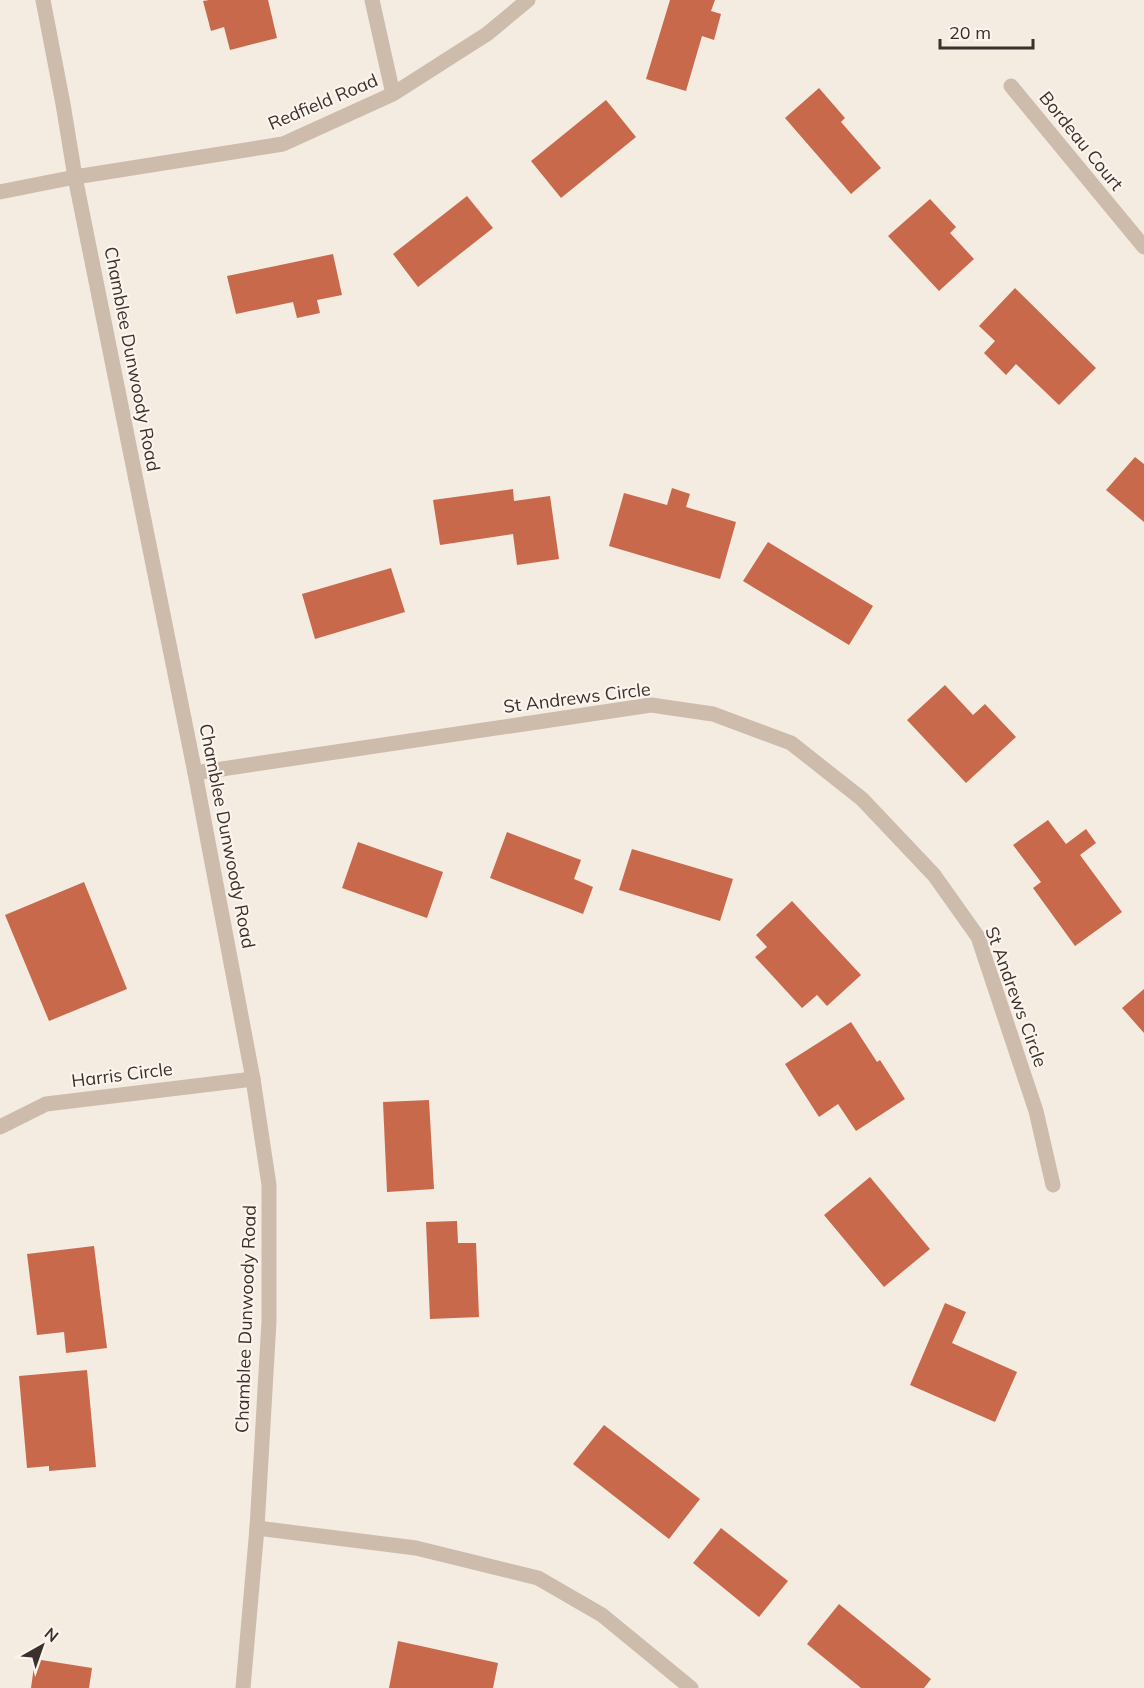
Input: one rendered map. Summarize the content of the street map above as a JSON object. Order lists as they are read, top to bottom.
{
  "streets": {
    "street": [
      "Redfield Road",
      "Bordeau Court",
      "Chamblee Dunwoody Road",
      "St Andrews Circle",
      "Harris Circle"
    ]
  },
  "crossings": [
    ["Redfield Road", "Chamblee Dunwoody Road"],
    ["Chamblee Dunwoody Road", "St Andrews Circle"],
    ["Chamblee Dunwoody Road", "Harris Circle"]
  ],
  "scale_bar": "20 m",
  "north": "top right"
}
